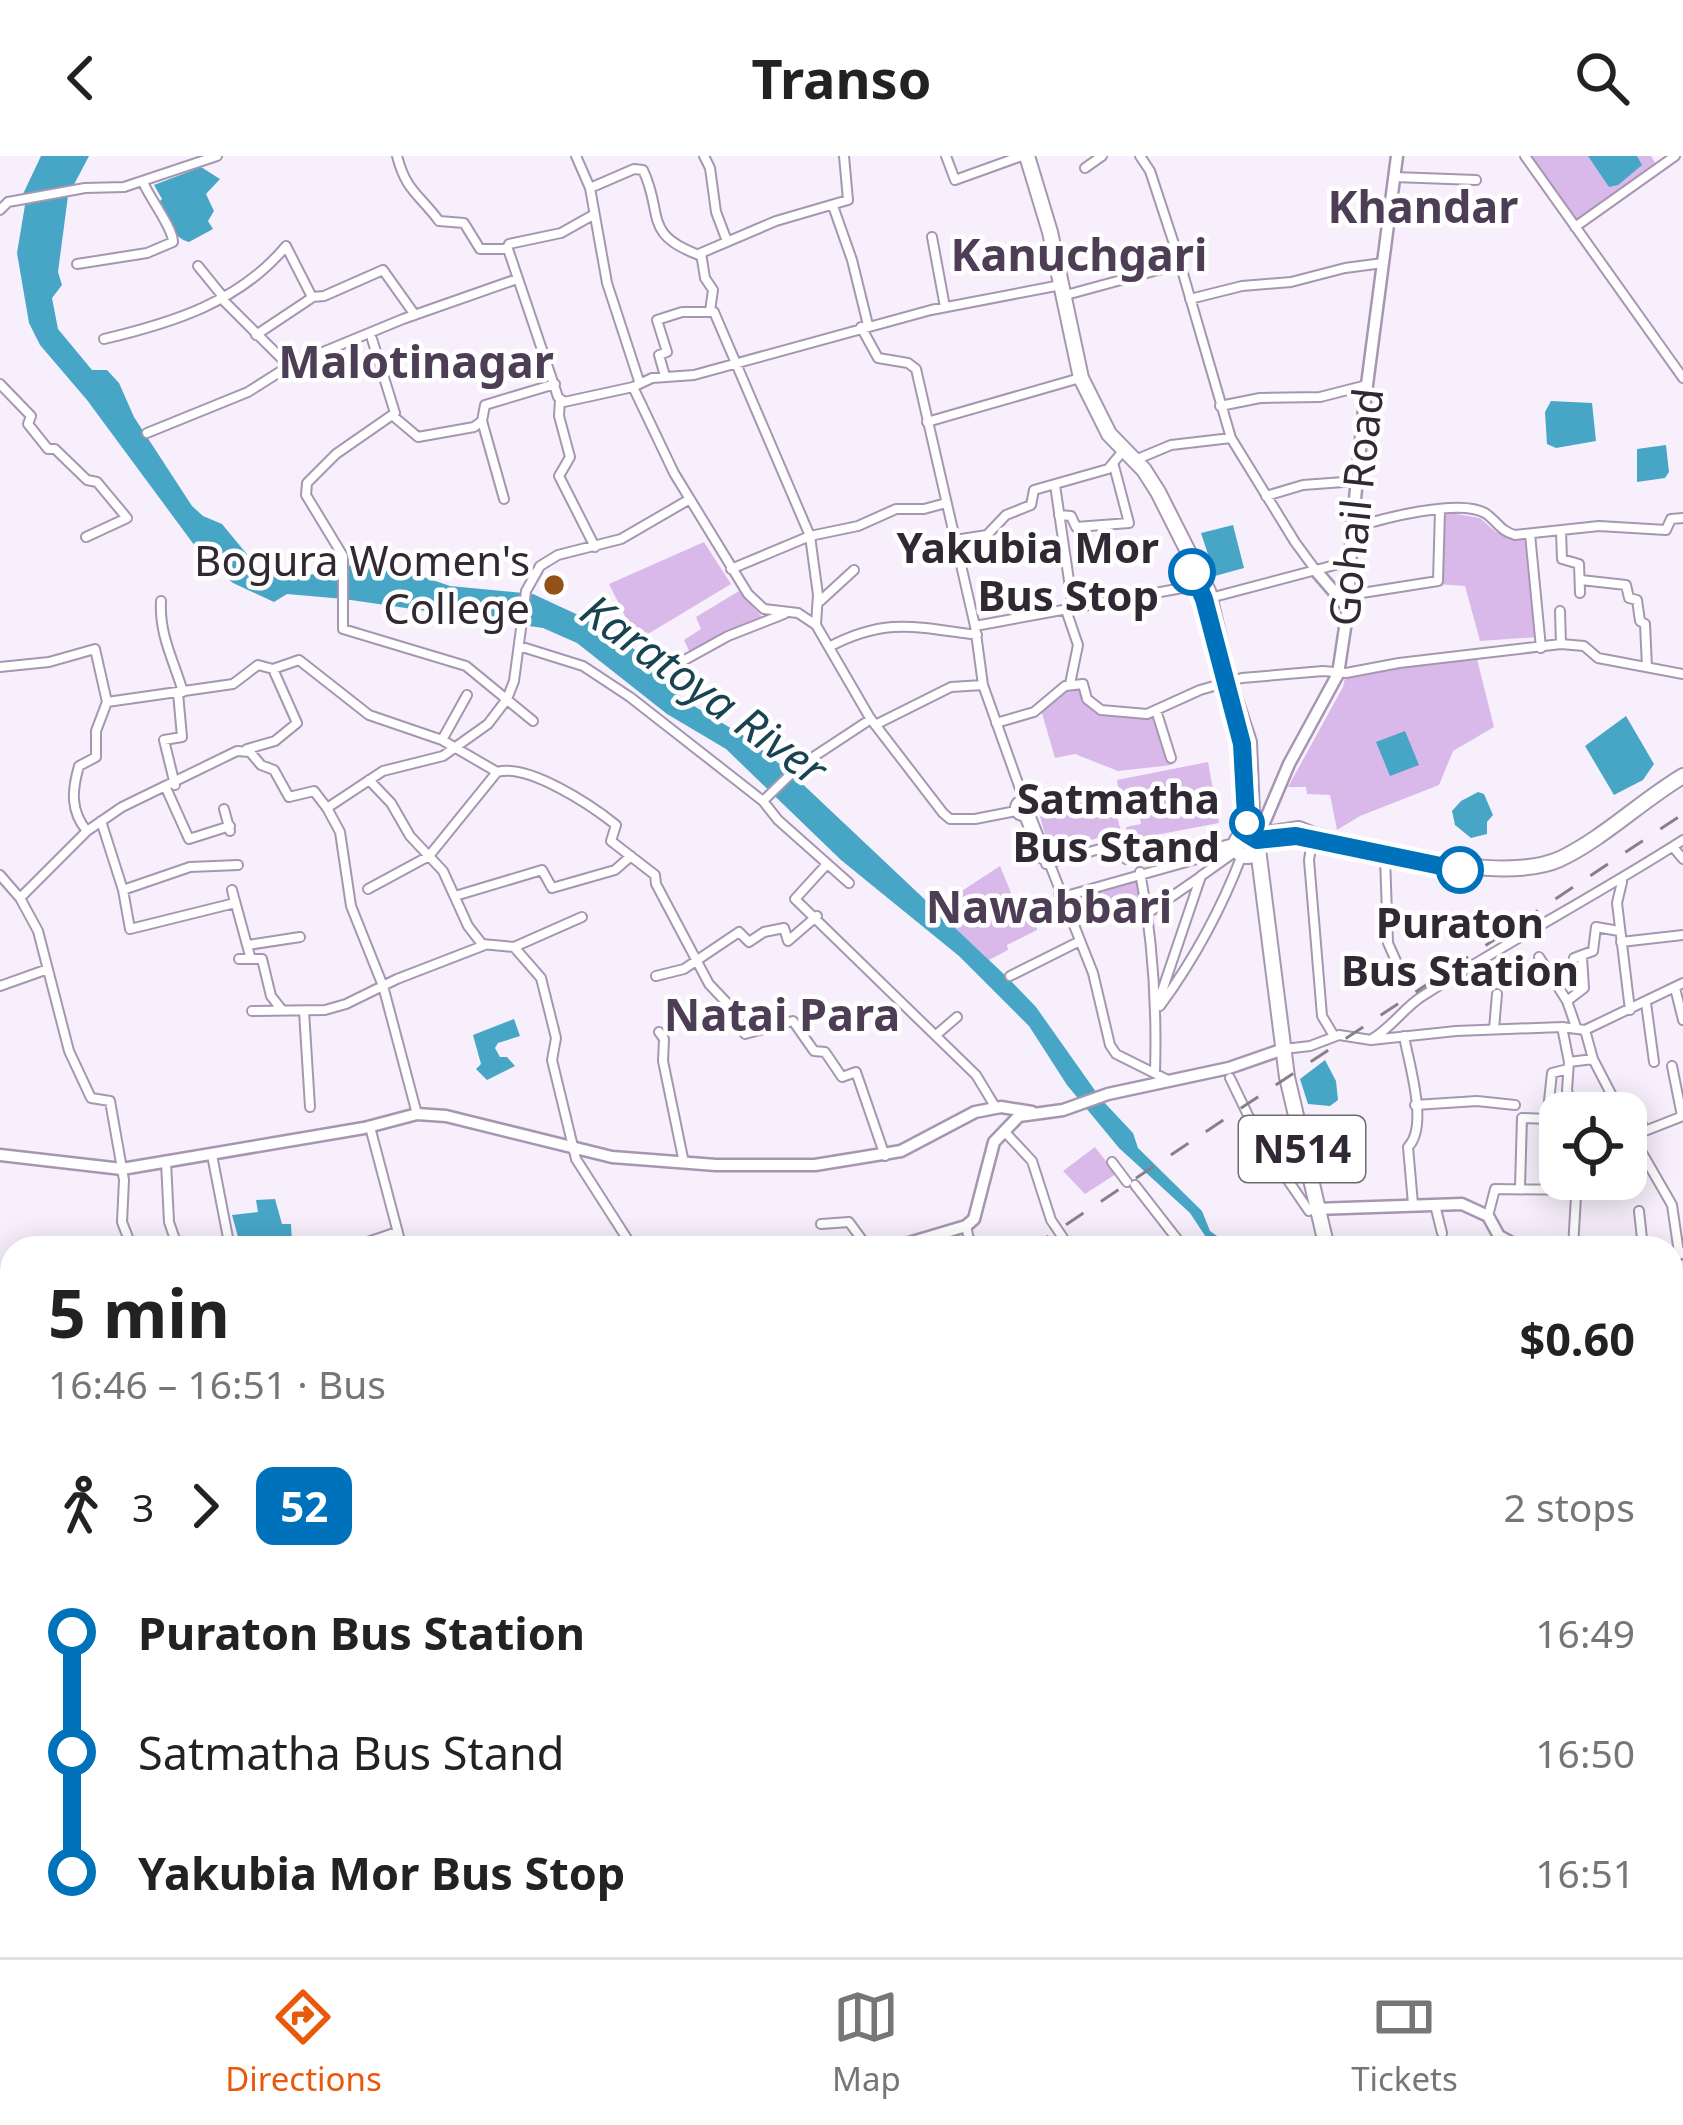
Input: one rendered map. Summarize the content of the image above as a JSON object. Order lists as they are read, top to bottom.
{
  "streets": {
    "highway": ["N514"],
    "main road": ["Gohail Road"]
  },
  "districts": [
    "Khandar",
    "Kanuchgari",
    "Malotinagar",
    "Nawabbari",
    "Natai Para"
  ],
  "water": ["Karatoya River"],
  "places": [
    "Yakubia Mor Bus Stop",
    "Bogura Women's College",
    "Satmatha Bus Stand",
    "Puraton Bus Station"
  ],
  "lines": ["bus line 52"],
  "page": {
    "header": "Transo",
    "heading": ["5 min", "16:46 – 16:51 · Bus", "$0.60"],
    "legs": ["3", "52", "2 stops"],
    "list": [
      {
        "name": "Puraton Bus Station",
        "value": "16:49"
      },
      {
        "name": "Satmatha Bus Stand",
        "value": "16:50"
      },
      {
        "name": "Yakubia Mor Bus Stop",
        "value": "16:51"
      }
    ],
    "tabs": ["Directions", "Map", "Tickets"]
  }
}
